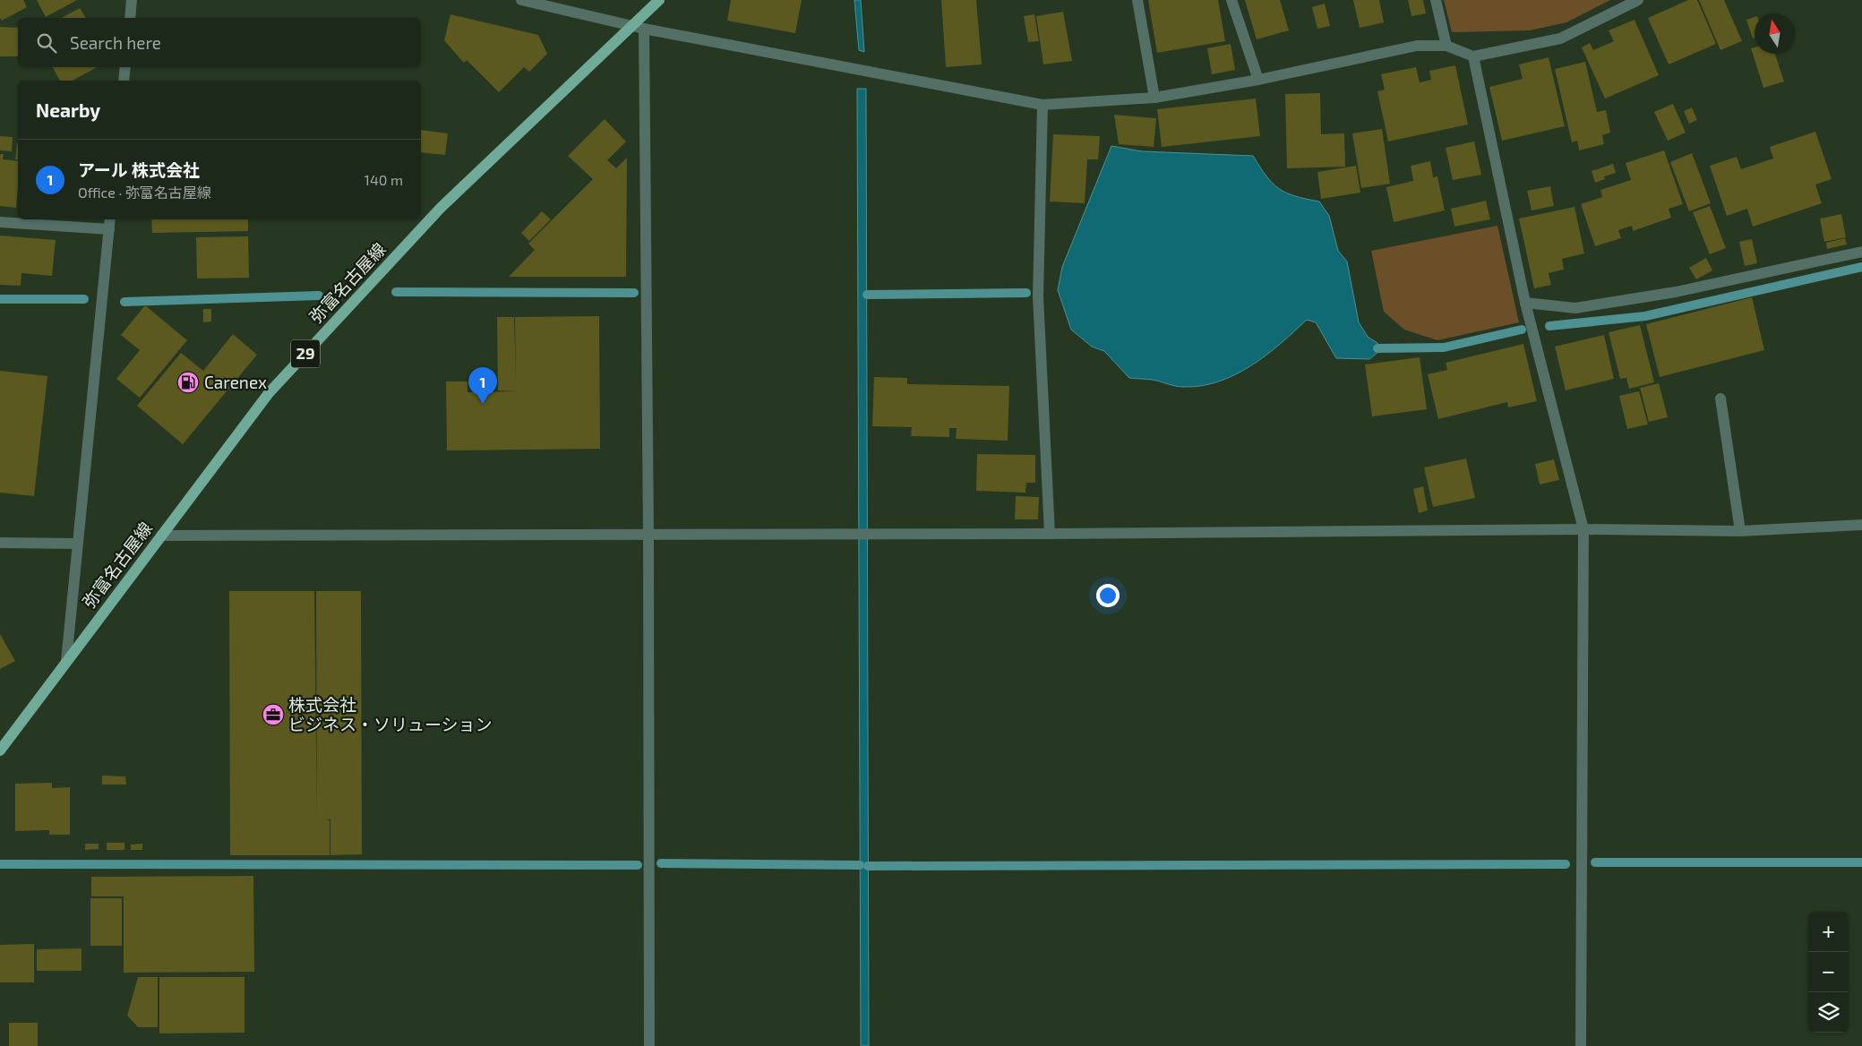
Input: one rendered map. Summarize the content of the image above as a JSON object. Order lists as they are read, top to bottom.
{
  "streets": {
    "main road": ["弥富名古屋線", "29"]
  },
  "places": {
    "fuel station": ["Carenex"],
    "office": ["株式会社 ビジネス・ソリューション"]
  },
  "north": "top",
  "page": {
    "search": "Search here",
    "heading": "Nearby",
    "list": [
      {
        "mark": "1",
        "name": "アール 株式会社",
        "note": "Office · 弥富名古屋線",
        "value": "140 m"
      }
    ],
    "pins": "1",
    "map_buttons": ["+", "−"]
  }
}
